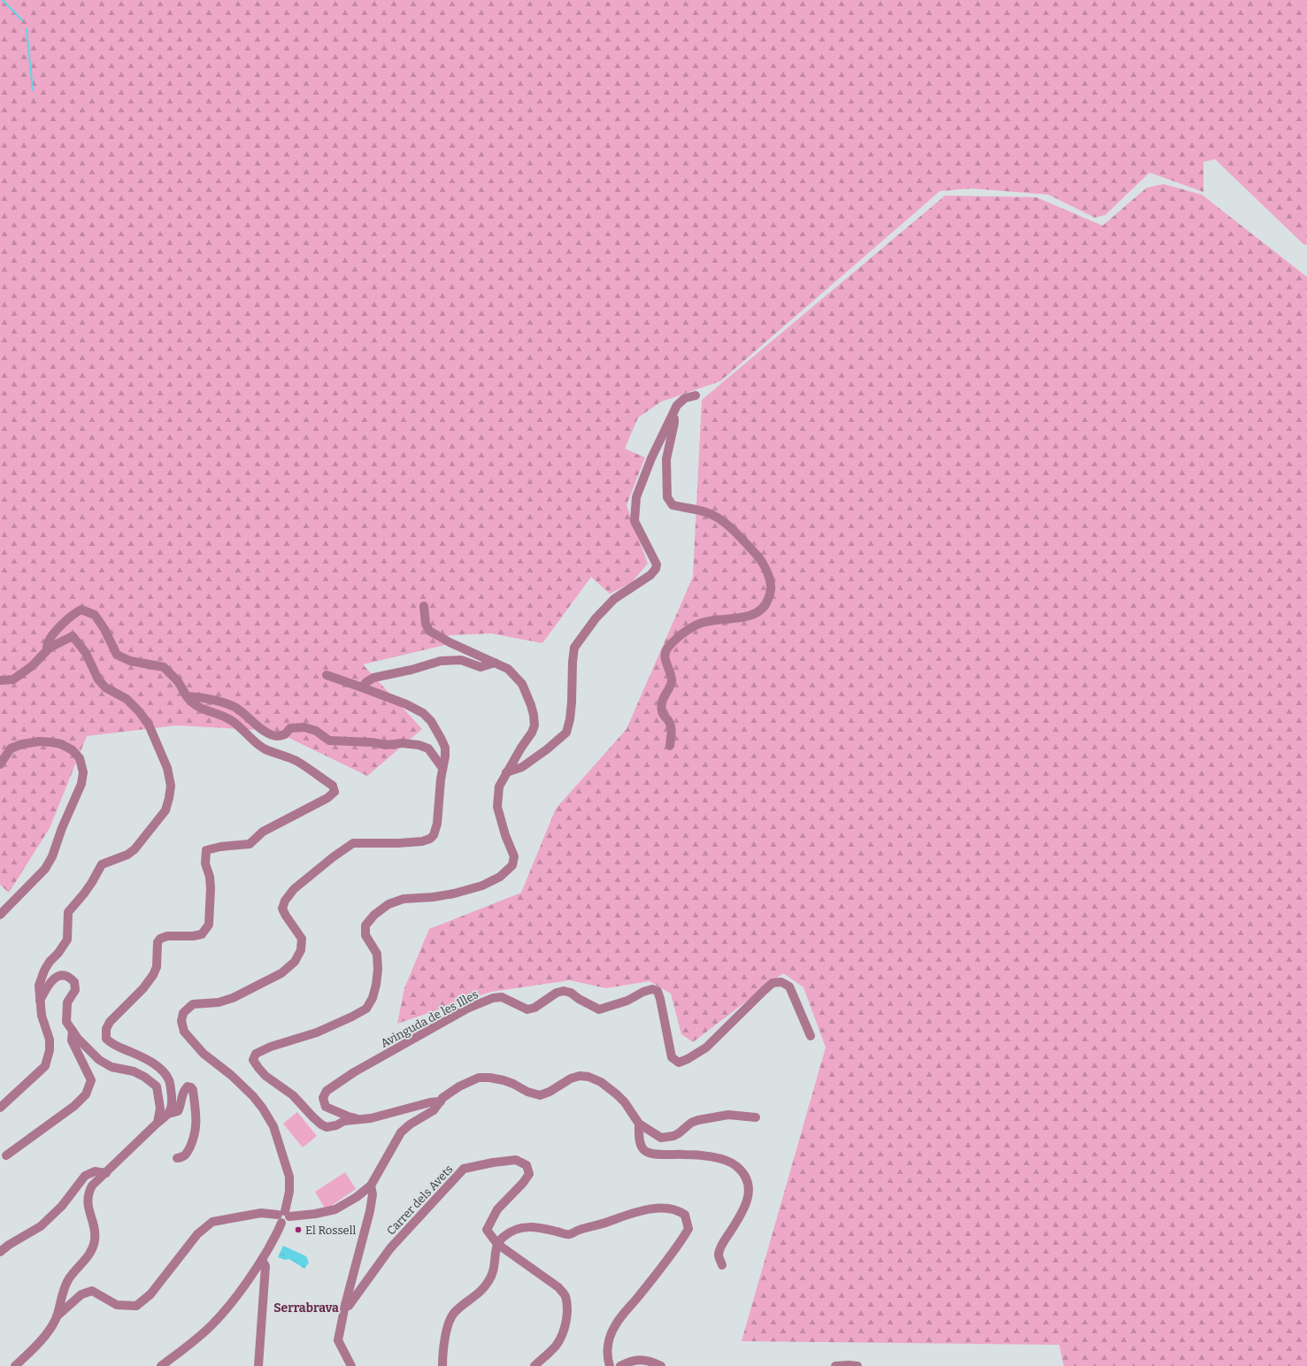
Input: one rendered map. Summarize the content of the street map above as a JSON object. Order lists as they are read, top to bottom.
{
  "streets": {
    "street": ["Avinguda de les Illes", "Carrer dels Avets"]
  },
  "districts": ["Serrabrava"],
  "places": ["El Rossell"]
}
